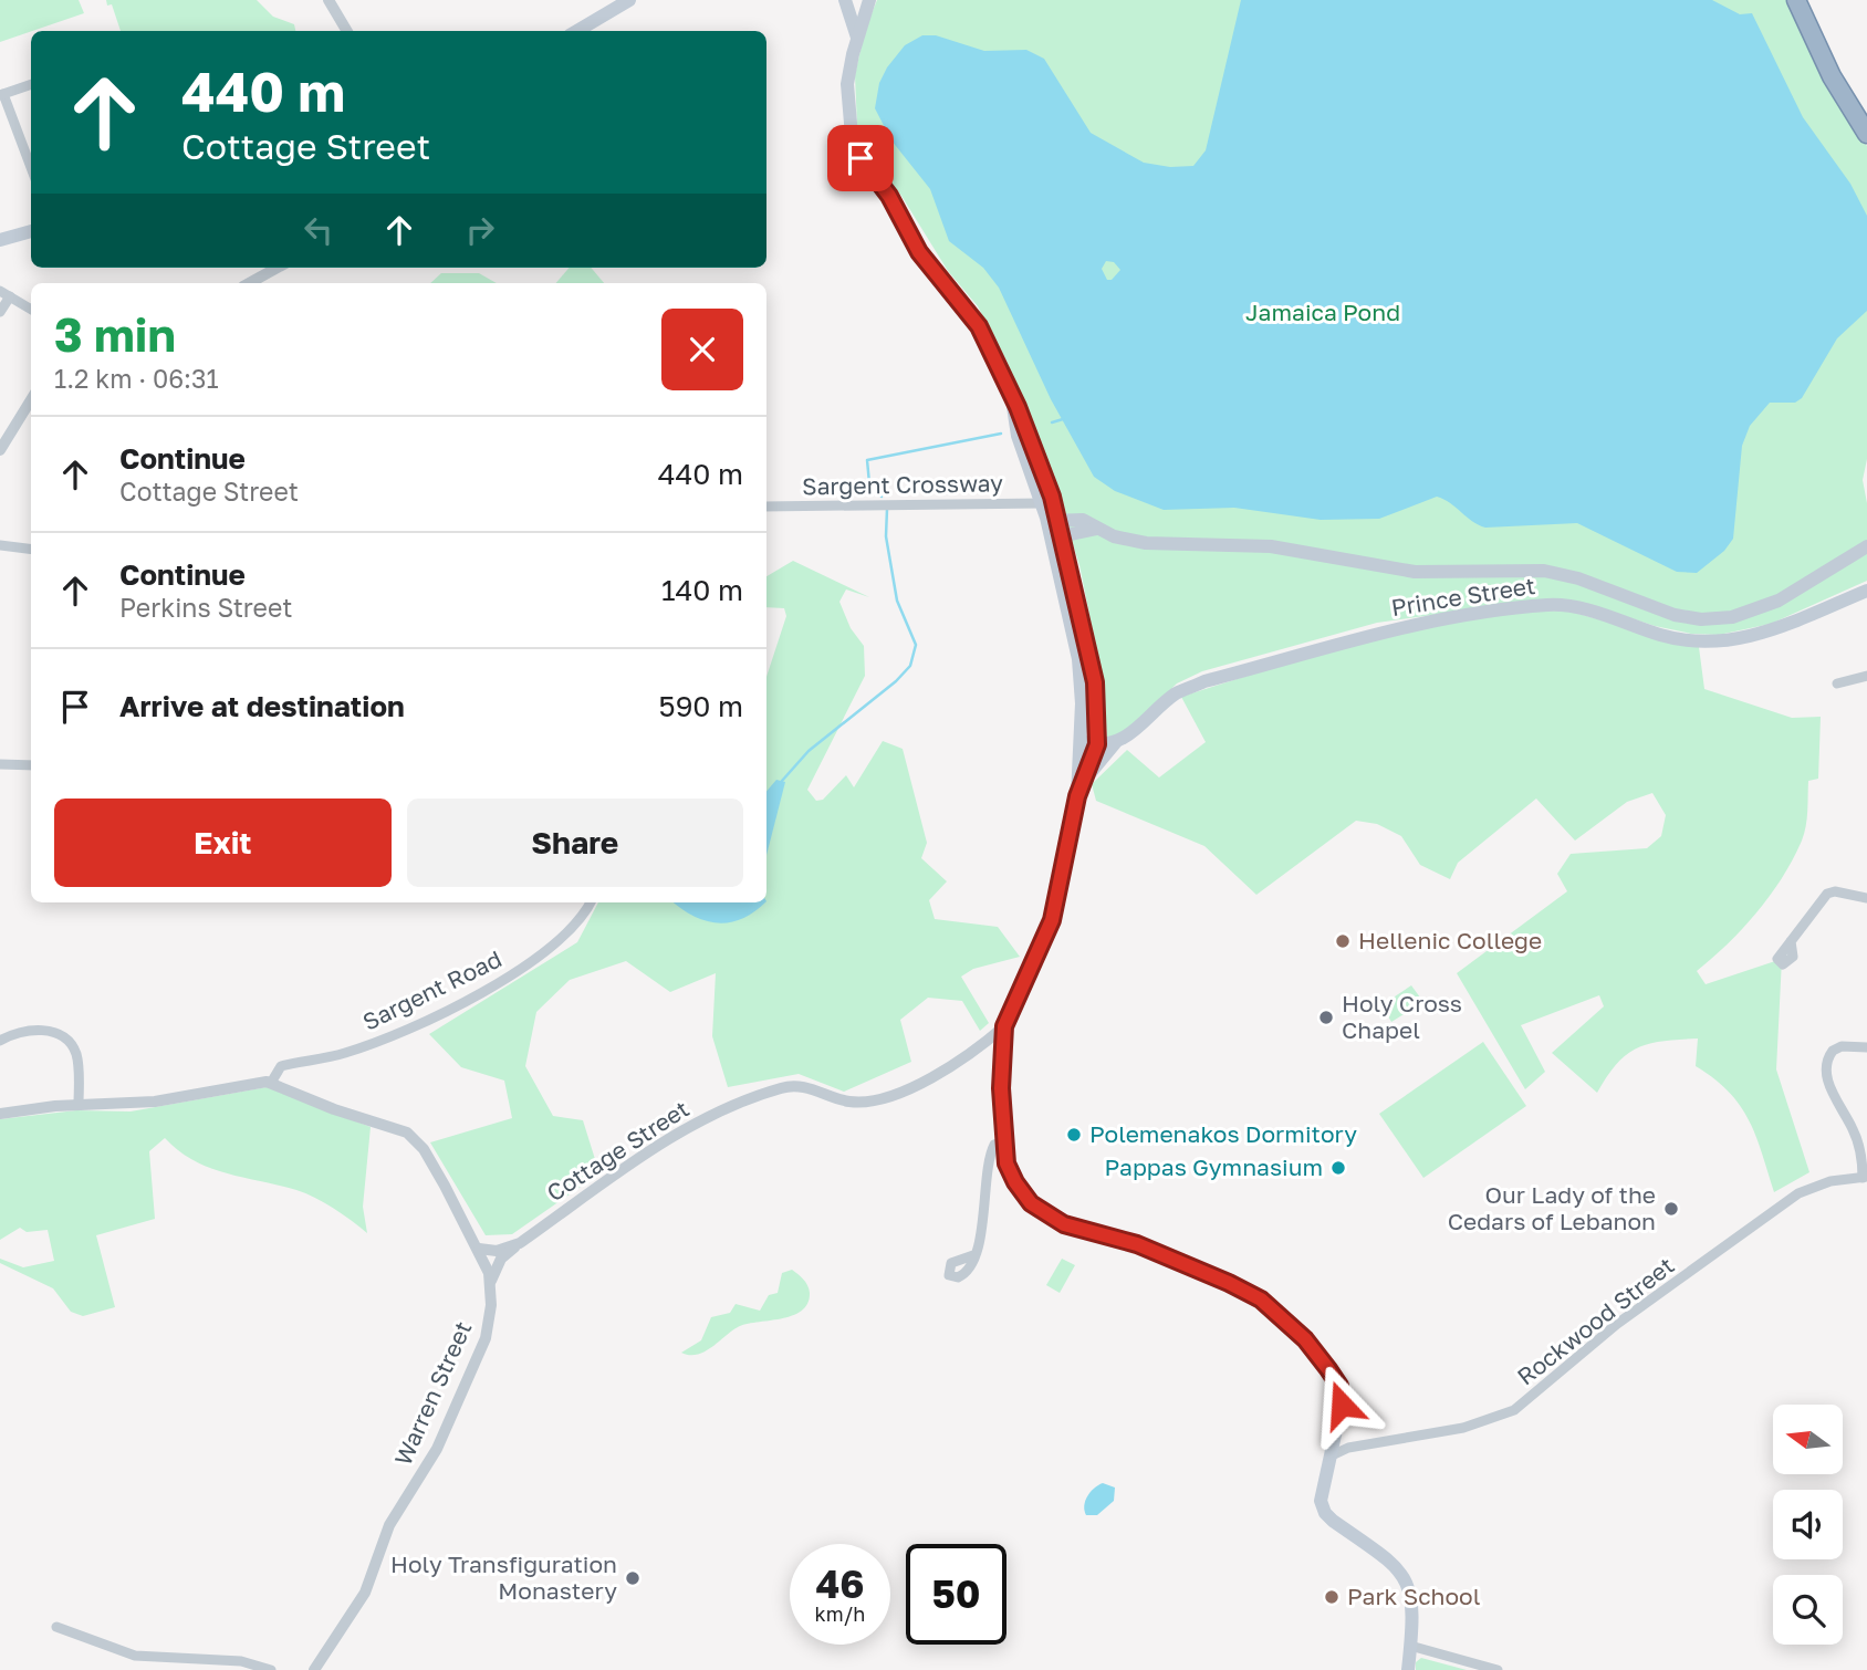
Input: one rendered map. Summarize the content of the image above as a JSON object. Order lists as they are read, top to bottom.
{
  "streets": {
    "main road": ["Prince Street", "Cottage Street"],
    "street": [
      "Sargent Crossway",
      "Sargent Road",
      "Rockwood Street",
      "Warren Street"
    ]
  },
  "crossings": [
    ["Sargent Road", "Warren Street"],
    ["Cottage Street", "Warren Street"]
  ],
  "parks": ["Jamaica Pond"],
  "places": [
    "Hellenic College",
    "Holy Cross Chapel",
    "Polemenakos Dormitory",
    "Pappas Gymnasium",
    "Our Lady of the Cedars of Lebanon",
    "Holy Transfiguration Monastery",
    "Park School"
  ],
  "north": "left",
  "page": {
    "turn": ["440 m", "Cottage Street"],
    "heading": ["3 min", "1.2 km · 06:31"],
    "list": [
      {
        "name": "Continue",
        "note": "Cottage Street",
        "value": "440 m"
      },
      {
        "name": "Continue",
        "note": "Perkins Street",
        "value": "140 m"
      },
      {
        "name": "Arrive at destination",
        "value": "590 m"
      }
    ],
    "buttons": ["Exit", "Share"],
    "speed": "46 km/h",
    "limit": "50"
  }
}
